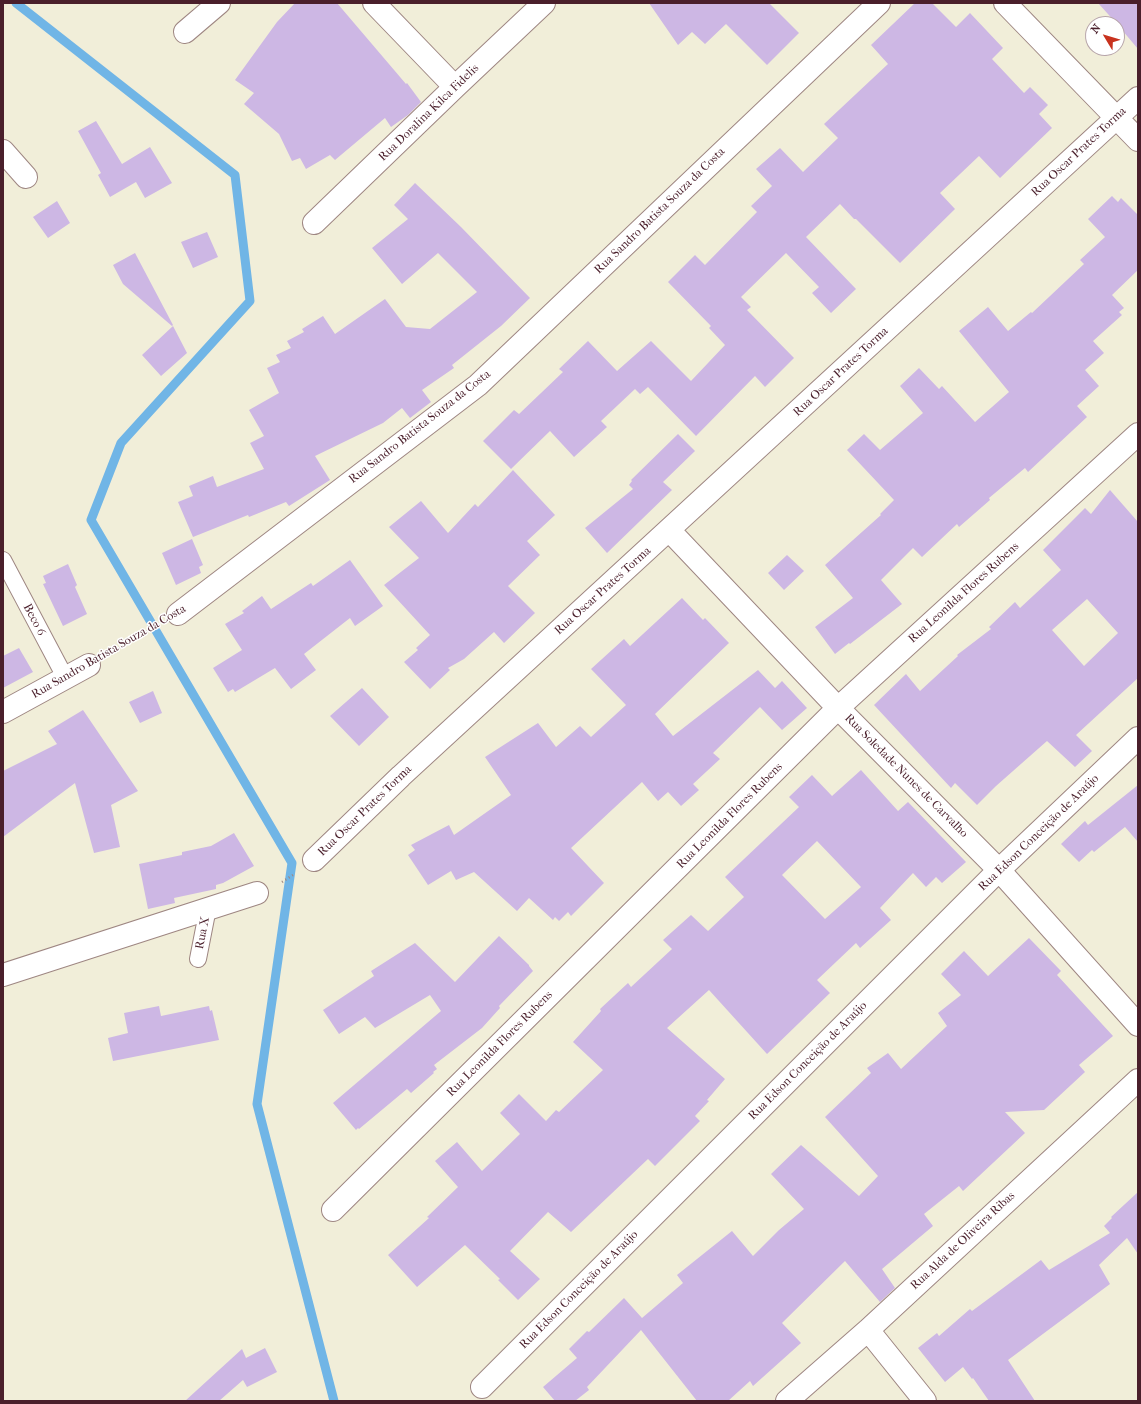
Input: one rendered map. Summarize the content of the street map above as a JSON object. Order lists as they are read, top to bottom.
{
  "streets": {
    "street": [
      "Rua Doralina Kilca Fidelis",
      "Rua Oscar Prates Torma",
      "Rua Sandro Batista Souza da Costa",
      "Rua Leonilda Flores Rubens",
      "Rua Soledade Nunes de Carvalho",
      "Rua Edson Conceição de Araújo",
      "Rua Alda de Oliveira Ribas"
    ],
    "lane": ["Beco 6", "Rua X"]
  },
  "crossings": [
    ["Rua Oscar Prates Torma", "Rua Soledade Nunes de Carvalho"],
    ["Rua Sandro Batista Souza da Costa", "Beco 6"],
    ["Rua Leonilda Flores Rubens", "Rua Soledade Nunes de Carvalho"],
    ["Rua Soledade Nunes de Carvalho", "Rua Edson Conceição de Araújo"]
  ],
  "north": "top left"
}
